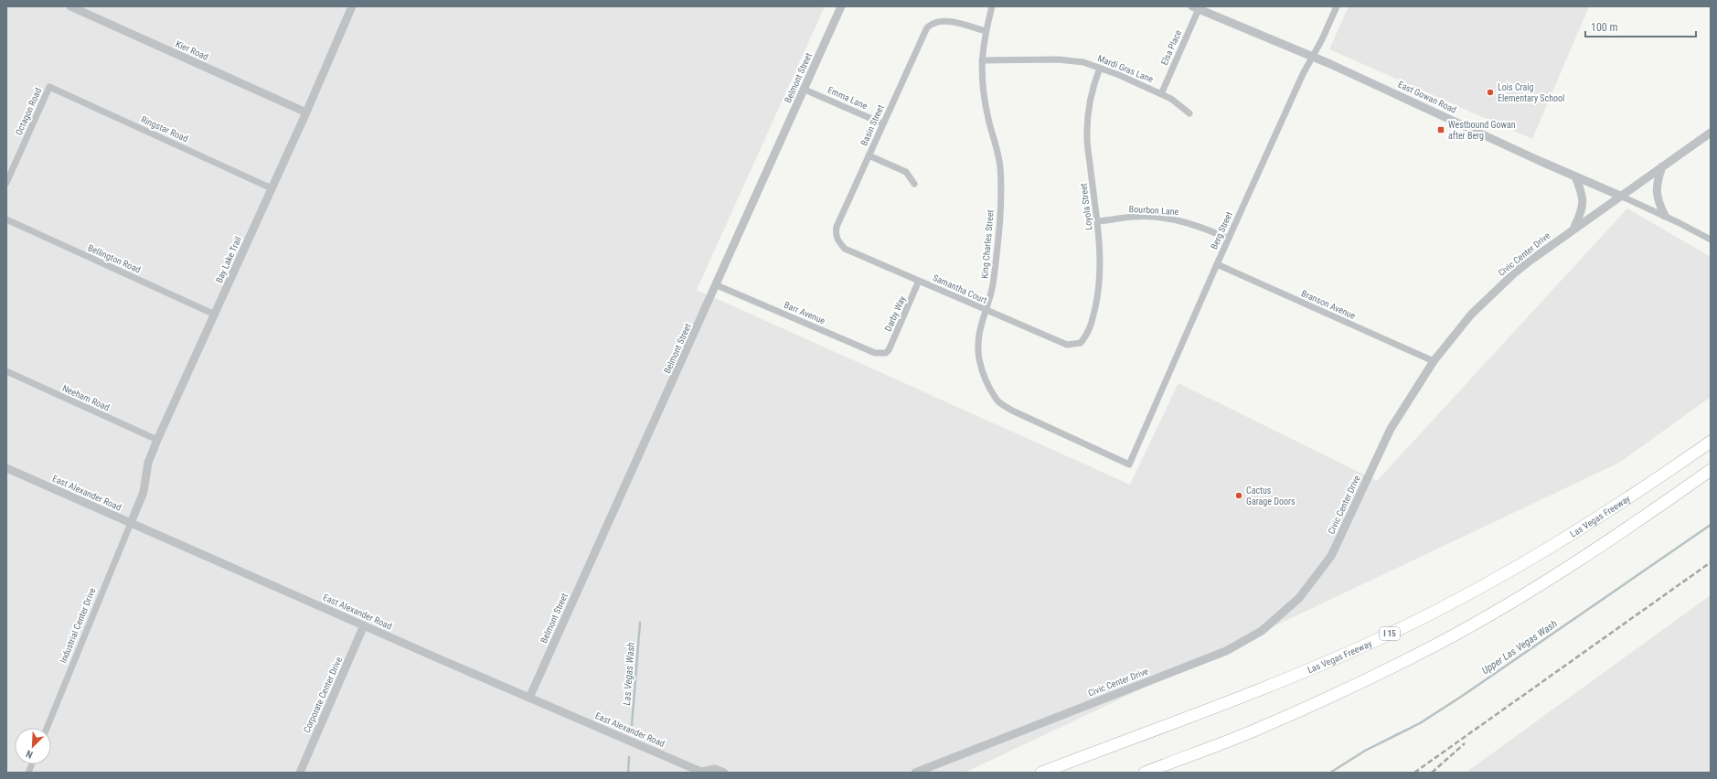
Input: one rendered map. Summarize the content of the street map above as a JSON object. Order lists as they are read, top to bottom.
{
  "streets": {
    "highway": ["Las Vegas Freeway", "I 15"],
    "street": [
      "Elsa Place",
      "Kier Road",
      "Mardi Gras Lane",
      "Belmont Street",
      "East Gowan Road",
      "Emma Lane",
      "Octagon Road",
      "Basin Street",
      "Ringstar Road",
      "Loyola Street",
      "Bourbon Lane",
      "Berg Street",
      "King Charles Street",
      "Civic Center Drive",
      "Bellington Road",
      "Bay Lake Trail",
      "Samantha Court",
      "Branson Avenue",
      "Barr Avenue",
      "Darby Way",
      "Neeham Road",
      "East Alexander Road",
      "Industrial Center Drive",
      "Corporate Center Drive"
    ]
  },
  "crossings": [
    ["Elsa Place", "Mardi Gras Lane"],
    ["Elsa Place", "East Gowan Road"],
    ["Kier Road", "Bay Lake Trail"],
    ["Mardi Gras Lane", "Loyola Street"],
    ["Mardi Gras Lane", "King Charles Street"],
    ["Belmont Street", "Emma Lane"],
    ["Belmont Street", "Barr Avenue"],
    ["Belmont Street", "East Alexander Road"],
    ["East Gowan Road", "Berg Street"],
    ["East Gowan Road", "Civic Center Drive"],
    ["Emma Lane", "Basin Street"],
    ["Octagon Road", "Ringstar Road"],
    ["Basin Street", "King Charles Street"],
    ["Basin Street", "Samantha Court"],
    ["Ringstar Road", "Bay Lake Trail"],
    ["Loyola Street", "Bourbon Lane"],
    ["Loyola Street", "Samantha Court"],
    ["Bourbon Lane", "Berg Street"],
    ["Berg Street", "King Charles Street"],
    ["Berg Street", "Branson Avenue"],
    ["King Charles Street", "Samantha Court"],
    ["Civic Center Drive", "Branson Avenue"],
    ["Bellington Road", "Bay Lake Trail"],
    ["Bay Lake Trail", "Neeham Road"],
    ["Bay Lake Trail", "East Alexander Road"],
    ["Bay Lake Trail", "Industrial Center Drive"],
    ["Samantha Court", "Darby Way"],
    ["Barr Avenue", "Darby Way"],
    ["East Alexander Road", "Industrial Center Drive"],
    ["East Alexander Road", "Corporate Center Drive"]
  ],
  "water": ["Upper Las Vegas Wash", "Las Vegas Wash"],
  "places": {
    "other": ["Lois Craig Elementary School", "Cactus Garage Doors"],
    "transit": ["Westbound Gowan after Berg"]
  },
  "scale_bar": "100 m",
  "north": "bottom left"
}
